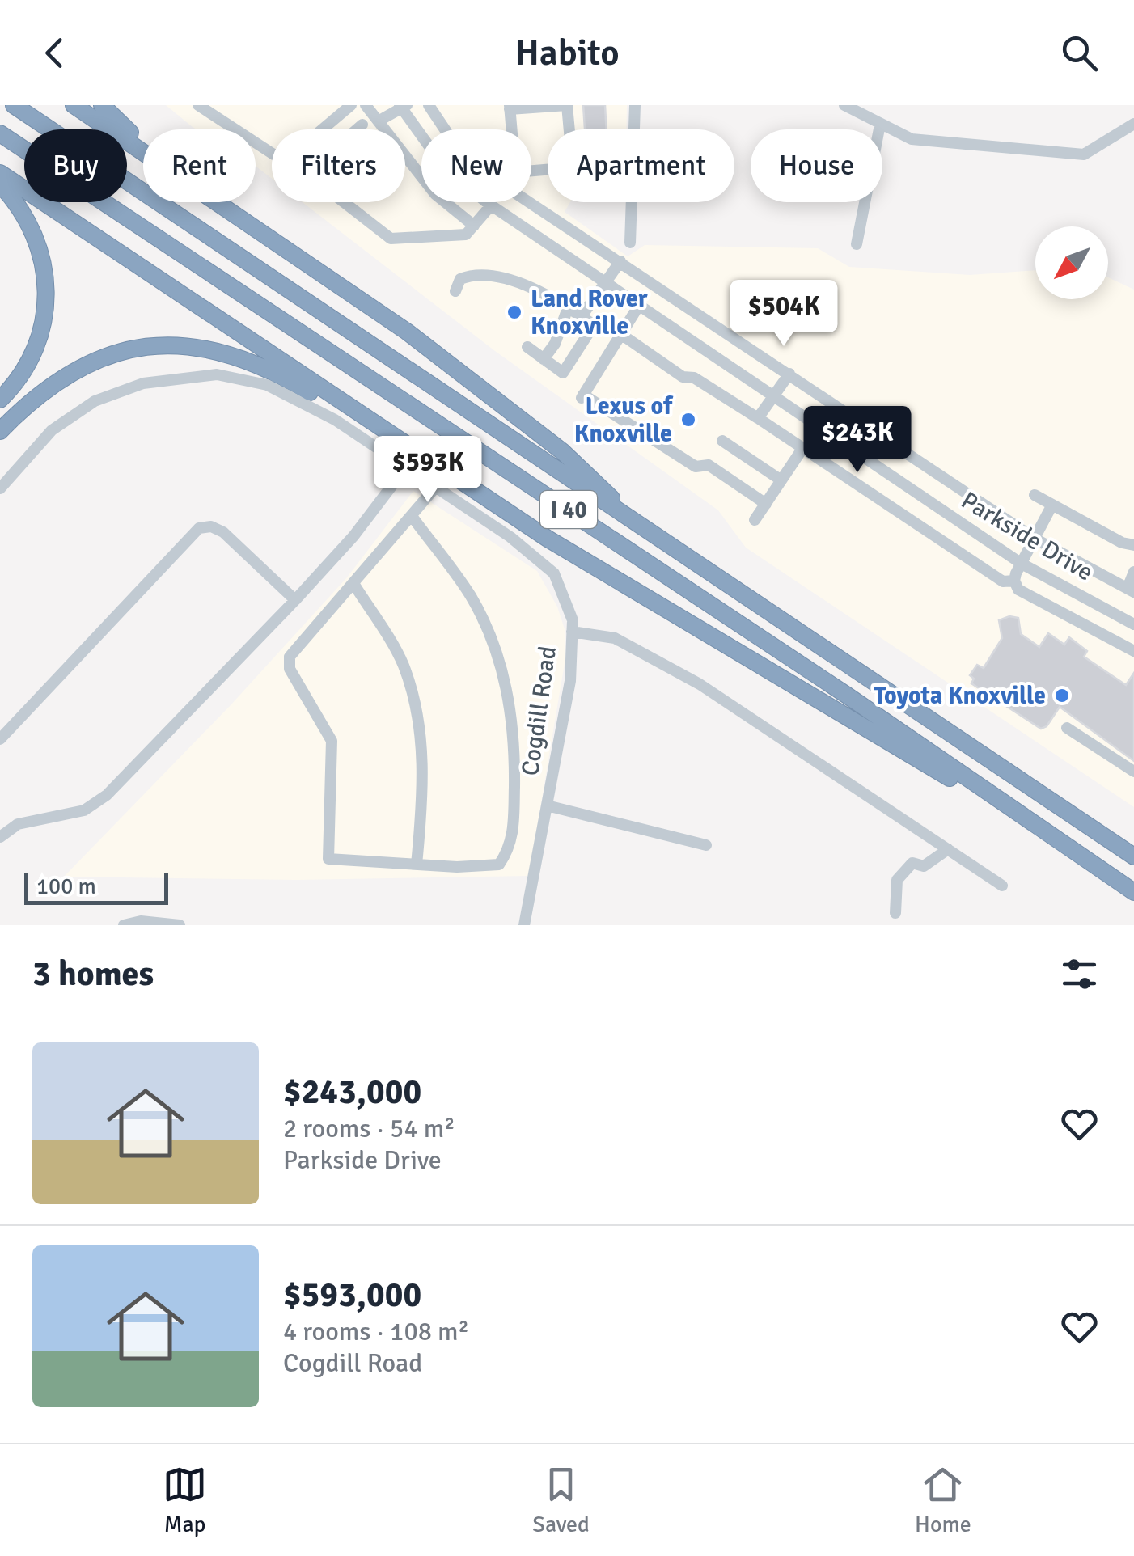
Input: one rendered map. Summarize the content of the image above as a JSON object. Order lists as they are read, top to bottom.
{
  "streets": {
    "highway": ["I 40"],
    "street": ["Parkside Drive", "Cogdill Road"]
  },
  "places": ["Land Rover Knoxville", "Lexus of Knoxville", "Toyota Knoxville"],
  "scale_bar": "100 m",
  "north": "bottom left",
  "page": {
    "header": "Habito",
    "chip": [
      "Buy",
      "Rent",
      "Filters",
      "New",
      "Apartment",
      "House"
    ],
    "price": ["$504K", "$243K", "$593K"],
    "scale": "100 m",
    "heading": "3 homes",
    "list": [
      {
        "name": "$243,000",
        "note": "2 rooms · 54 m² · Parkside Drive"
      },
      {
        "name": "$593,000",
        "note": "4 rooms · 108 m² · Cogdill Road"
      }
    ],
    "tabs": ["Map", "Saved", "Home"]
  }
}
